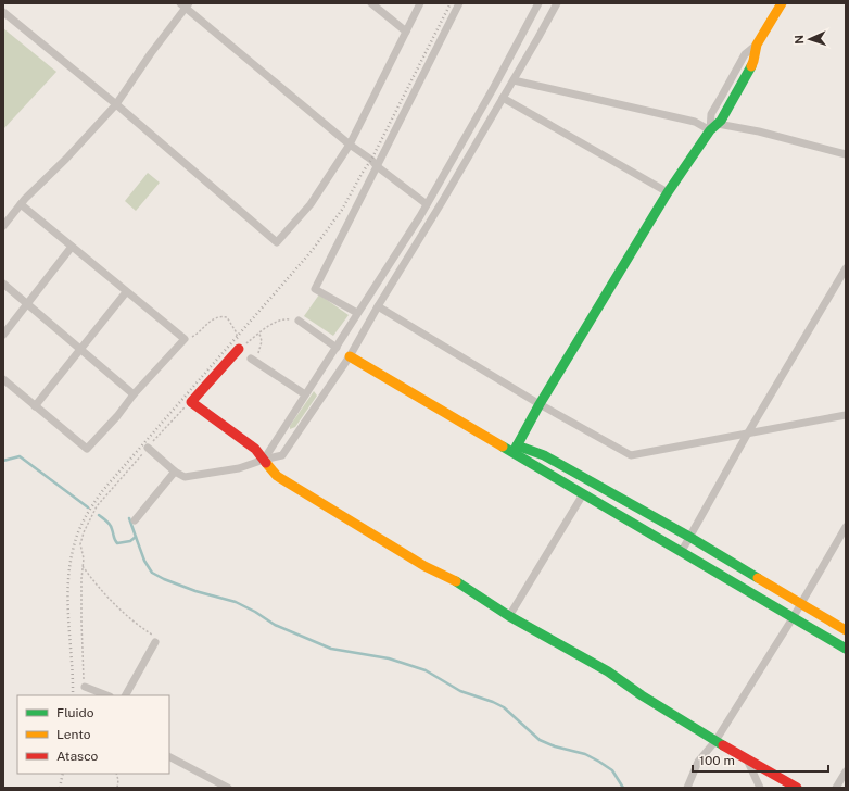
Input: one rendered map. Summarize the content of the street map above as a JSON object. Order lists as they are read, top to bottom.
{
  "legend": ["Fluido", "Lento", "Atasco"],
  "scale_bar": "100 m",
  "north": "left"
}
